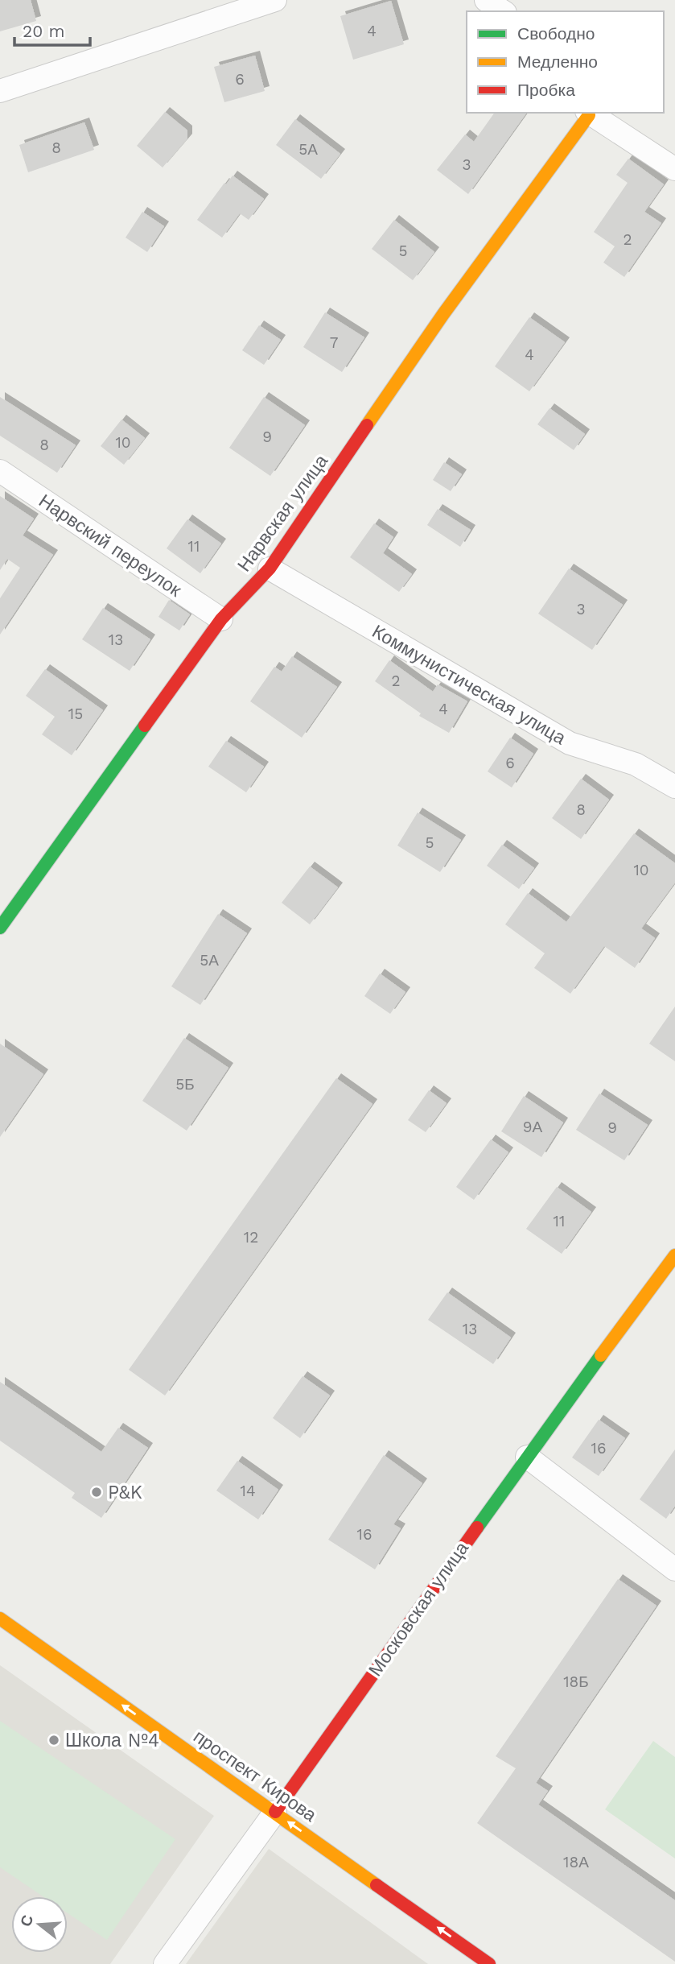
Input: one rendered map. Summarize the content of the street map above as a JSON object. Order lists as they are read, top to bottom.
{
  "streets": {
    "street": [
      "Нарвская улица",
      "Нарвский переулок",
      "Коммунистическая улица",
      "Московская улица",
      "проспект Кирова"
    ]
  },
  "crossings": [
    ["Нарвская улица", "Нарвский переулок"],
    ["Нарвская улица", "Коммунистическая улица"],
    ["Московская улица", "проспект Кирова"]
  ],
  "one_way": ["проспект Кирова"],
  "places": ["P&K", "Школа №4"],
  "house_numbers": [
    "4",
    "6",
    "8",
    "5А",
    "3",
    "2",
    "5",
    "7",
    "4",
    "9",
    "10",
    "8",
    "11",
    "3",
    "13",
    "2",
    "4",
    "15",
    "6",
    "8",
    "5",
    "10",
    "5А",
    "5Б",
    "9А",
    "9",
    "11",
    "12",
    "13",
    "16",
    "14",
    "16",
    "18Б",
    "18А"
  ],
  "legend": ["Свободно", "Медленно", "Пробка"],
  "scale_bar": "20 m",
  "north": "left"
}
